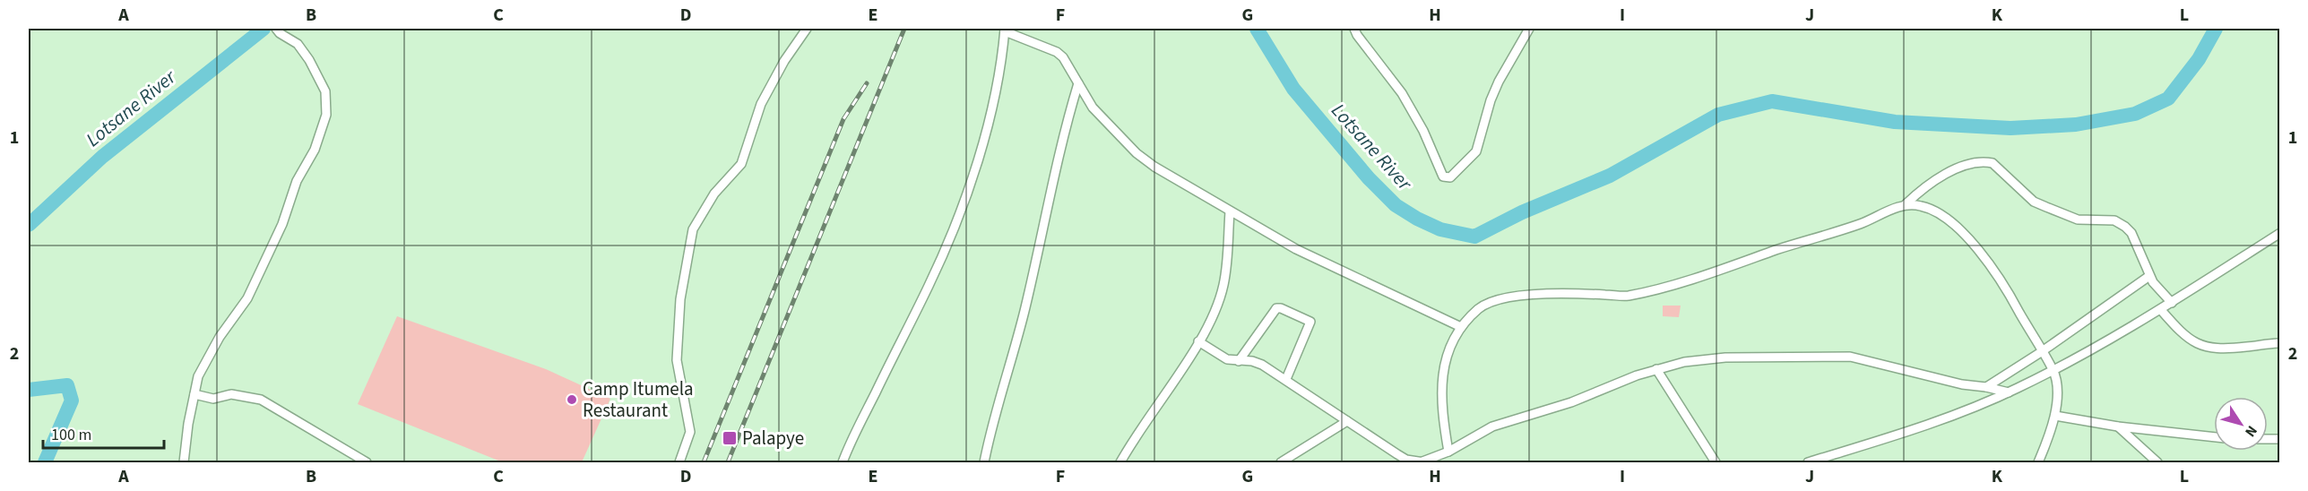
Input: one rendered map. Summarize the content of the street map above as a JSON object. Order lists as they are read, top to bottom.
{
  "water": ["Lotsane River"],
  "places": {
    "other": ["Camp Itumela Restaurant"],
    "transit": ["Palapye"]
  },
  "scale_bar": "100 m",
  "north": "bottom right",
  "grid": {
    "columns": [
      "A",
      "B",
      "C",
      "D",
      "E",
      "F",
      "G",
      "H",
      "I",
      "J",
      "K",
      "L"
    ],
    "rows": ["1", "2"]
  }
}
